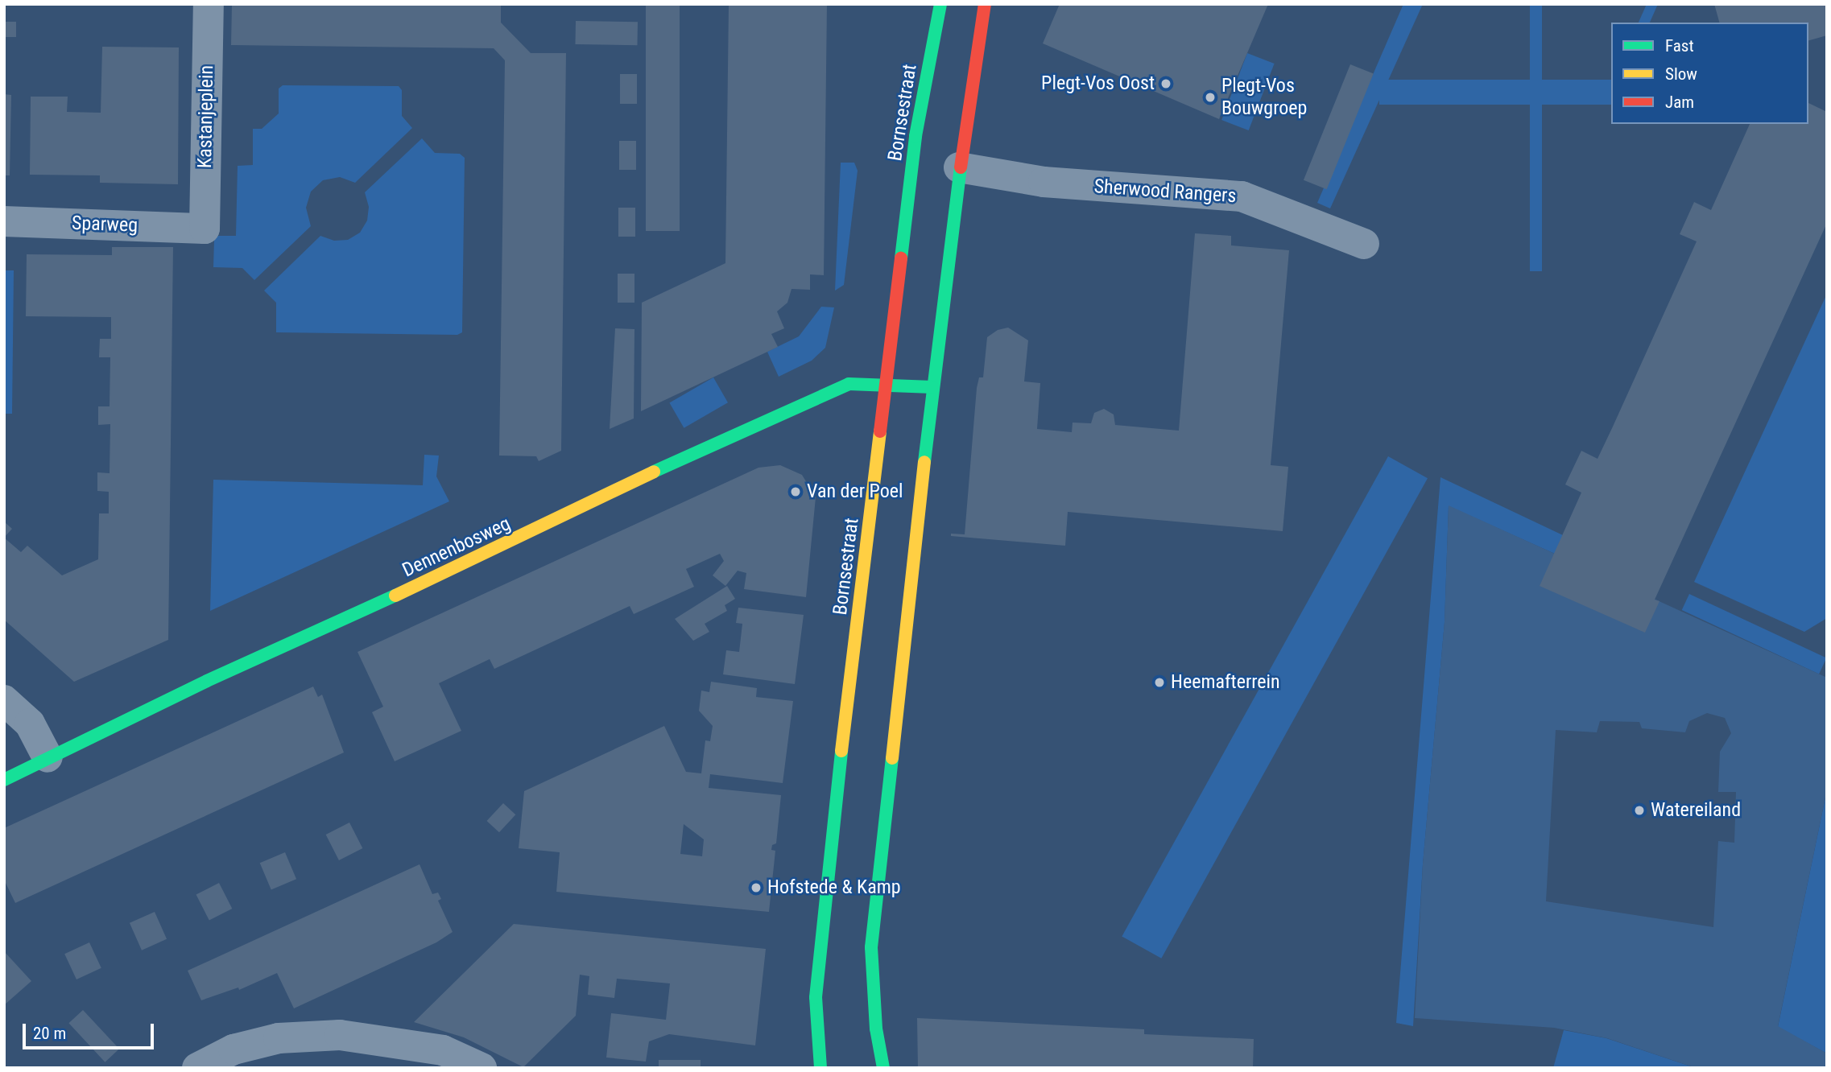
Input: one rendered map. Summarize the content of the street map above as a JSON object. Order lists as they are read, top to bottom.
{
  "streets": {
    "main road": ["Bornsestraat", "Dennenbosweg"],
    "street": ["Kastanjeplein", "Sherwood Rangers", "Sparweg"]
  },
  "crossings": [
    ["Bornsestraat", "Dennenbosweg"],
    ["Kastanjeplein", "Sparweg"]
  ],
  "places": [
    "Plegt-Vos Oost",
    "Plegt-Vos Bouwgroep",
    "Van der Poel",
    "Heemafterrein",
    "Watereiland",
    "Hofstede & Kamp"
  ],
  "legend": ["Fast", "Slow", "Jam"],
  "scale_bar": "20 m"
}
